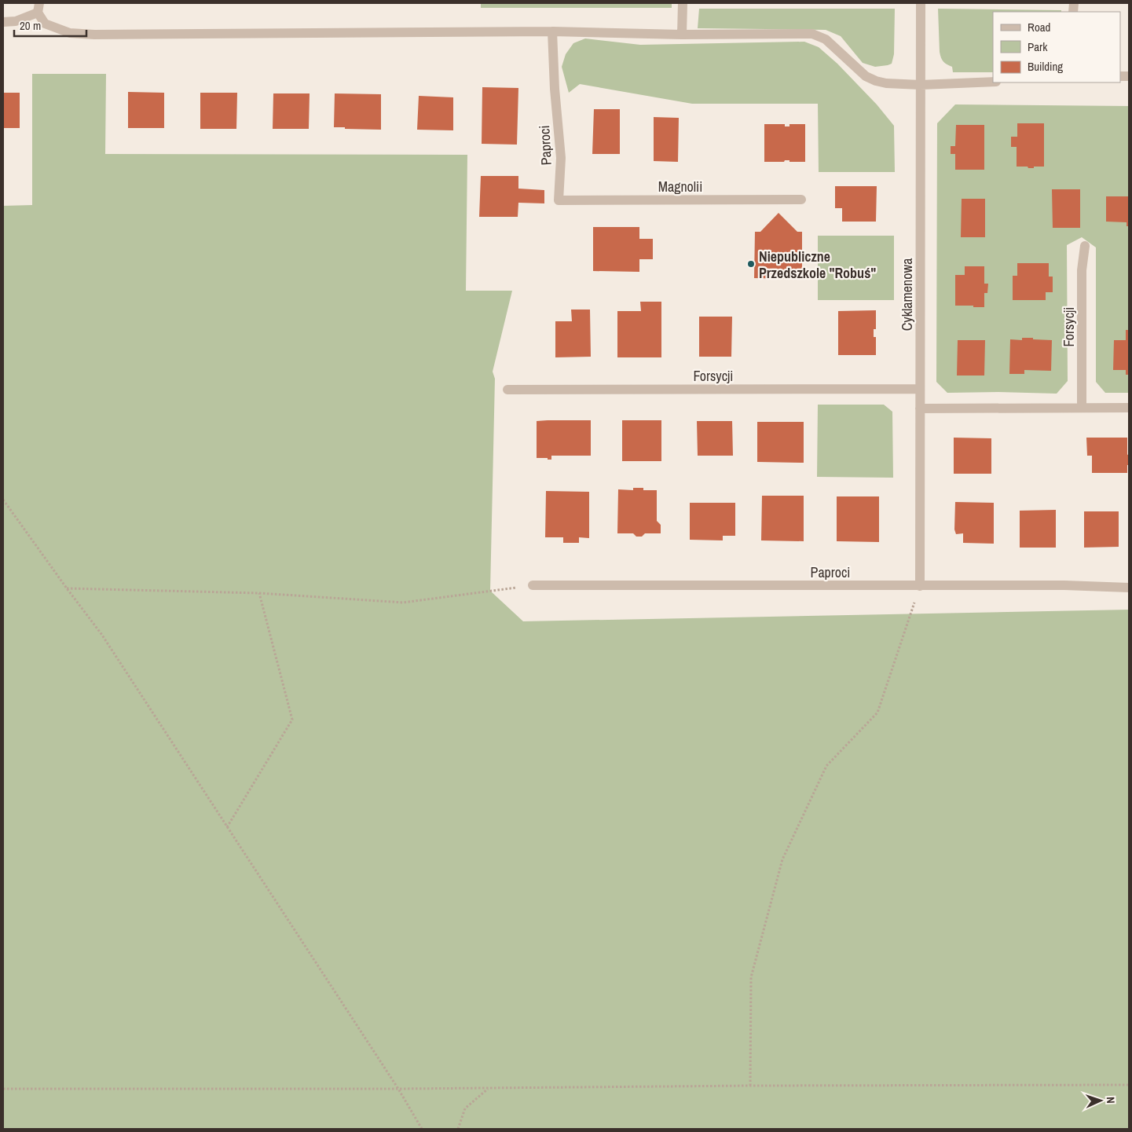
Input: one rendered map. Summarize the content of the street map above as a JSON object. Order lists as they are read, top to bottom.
{
  "streets": {
    "street": [
      "Paproci",
      "Magnolii",
      "Cyklamenowa",
      "Forsycji"
    ]
  },
  "crossings": [
    ["Paproci", "Magnolii"],
    ["Paproci", "Cyklamenowa"],
    ["Cyklamenowa", "Forsycji"]
  ],
  "places": ["Niepubliczne Przedszkole \"Robuś\""],
  "legend": ["Road", "Park", "Building"],
  "scale_bar": "20 m",
  "north": "right"
}
